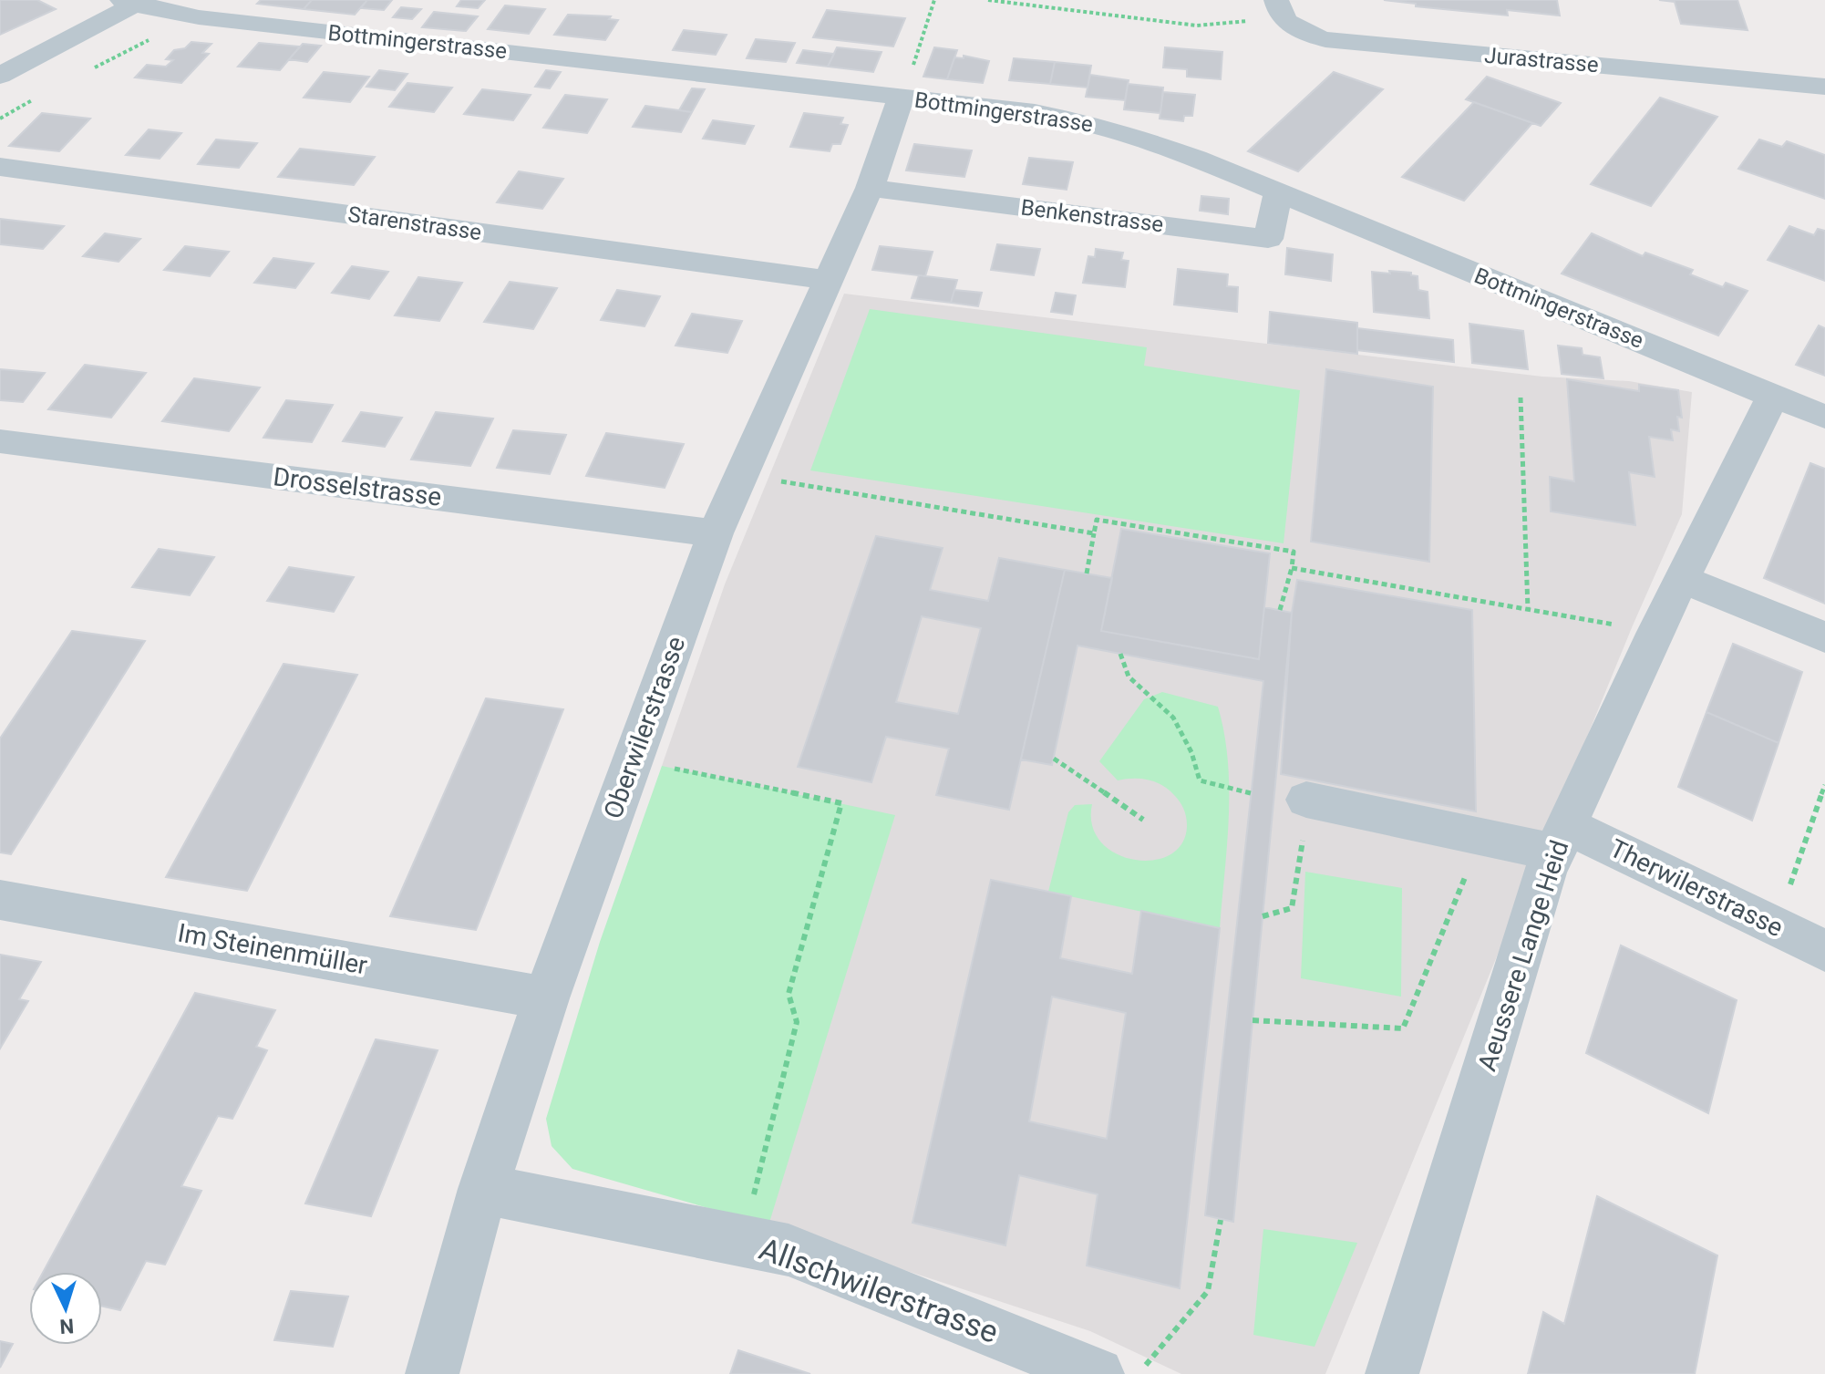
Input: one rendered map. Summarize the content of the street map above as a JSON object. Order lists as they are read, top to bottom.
{
  "streets": {
    "street": [
      "Bottmingerstrasse",
      "Jurastrasse",
      "Benkenstrasse",
      "Starenstrasse",
      "Drosselstrasse",
      "Oberwilerstrasse",
      "Therwilerstrasse",
      "Im Steinenmüller",
      "Aeussere Lange Heid",
      "Allschwilerstrasse"
    ]
  },
  "crossings": [
    ["Bottmingerstrasse", "Benkenstrasse"],
    ["Bottmingerstrasse", "Oberwilerstrasse"],
    ["Bottmingerstrasse", "Aeussere Lange Heid"],
    ["Benkenstrasse", "Oberwilerstrasse"],
    ["Starenstrasse", "Oberwilerstrasse"],
    ["Drosselstrasse", "Oberwilerstrasse"],
    ["Oberwilerstrasse", "Im Steinenmüller"],
    ["Oberwilerstrasse", "Allschwilerstrasse"],
    ["Therwilerstrasse", "Aeussere Lange Heid"]
  ],
  "north": "bottom"
}
